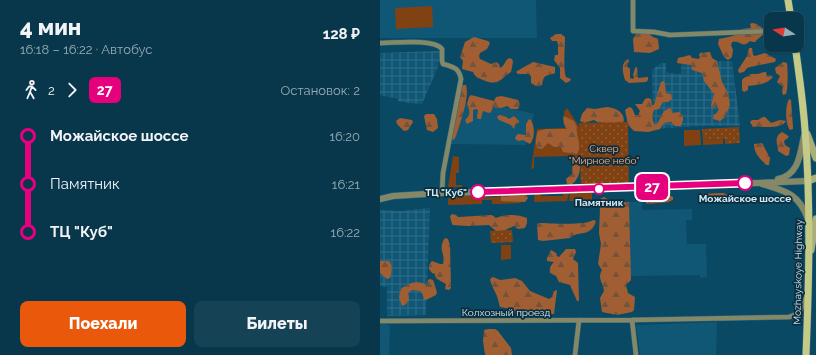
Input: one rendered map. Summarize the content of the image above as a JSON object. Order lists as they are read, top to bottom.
{
  "streets": {
    "main road": ["Mozhayskoye Highway"],
    "street": ["Колхозный проезд"]
  },
  "crossings": [
    ["Mozhayskoye Highway", "Колхозный проезд"]
  ],
  "parks": ["Сквер \"Мирное небо\""],
  "places": ["Можайское шоссе", "Памятник", "ТЦ \"Куб\""],
  "lines": ["bus line 27"],
  "north": "left",
  "page": {
    "heading": ["4 мин", "16:18 – 16:22 · Автобус", "128 ₽"],
    "on_map": "27",
    "legs": ["2", "27", "Остановок: 2"],
    "list": [
      {
        "name": "Можайское шоссе",
        "value": "16:20"
      },
      {
        "name": "Памятник",
        "value": "16:21"
      },
      {
        "name": "ТЦ \"Куб\"",
        "value": "16:22"
      }
    ],
    "buttons": ["Поехали", "Билеты"]
  }
}
